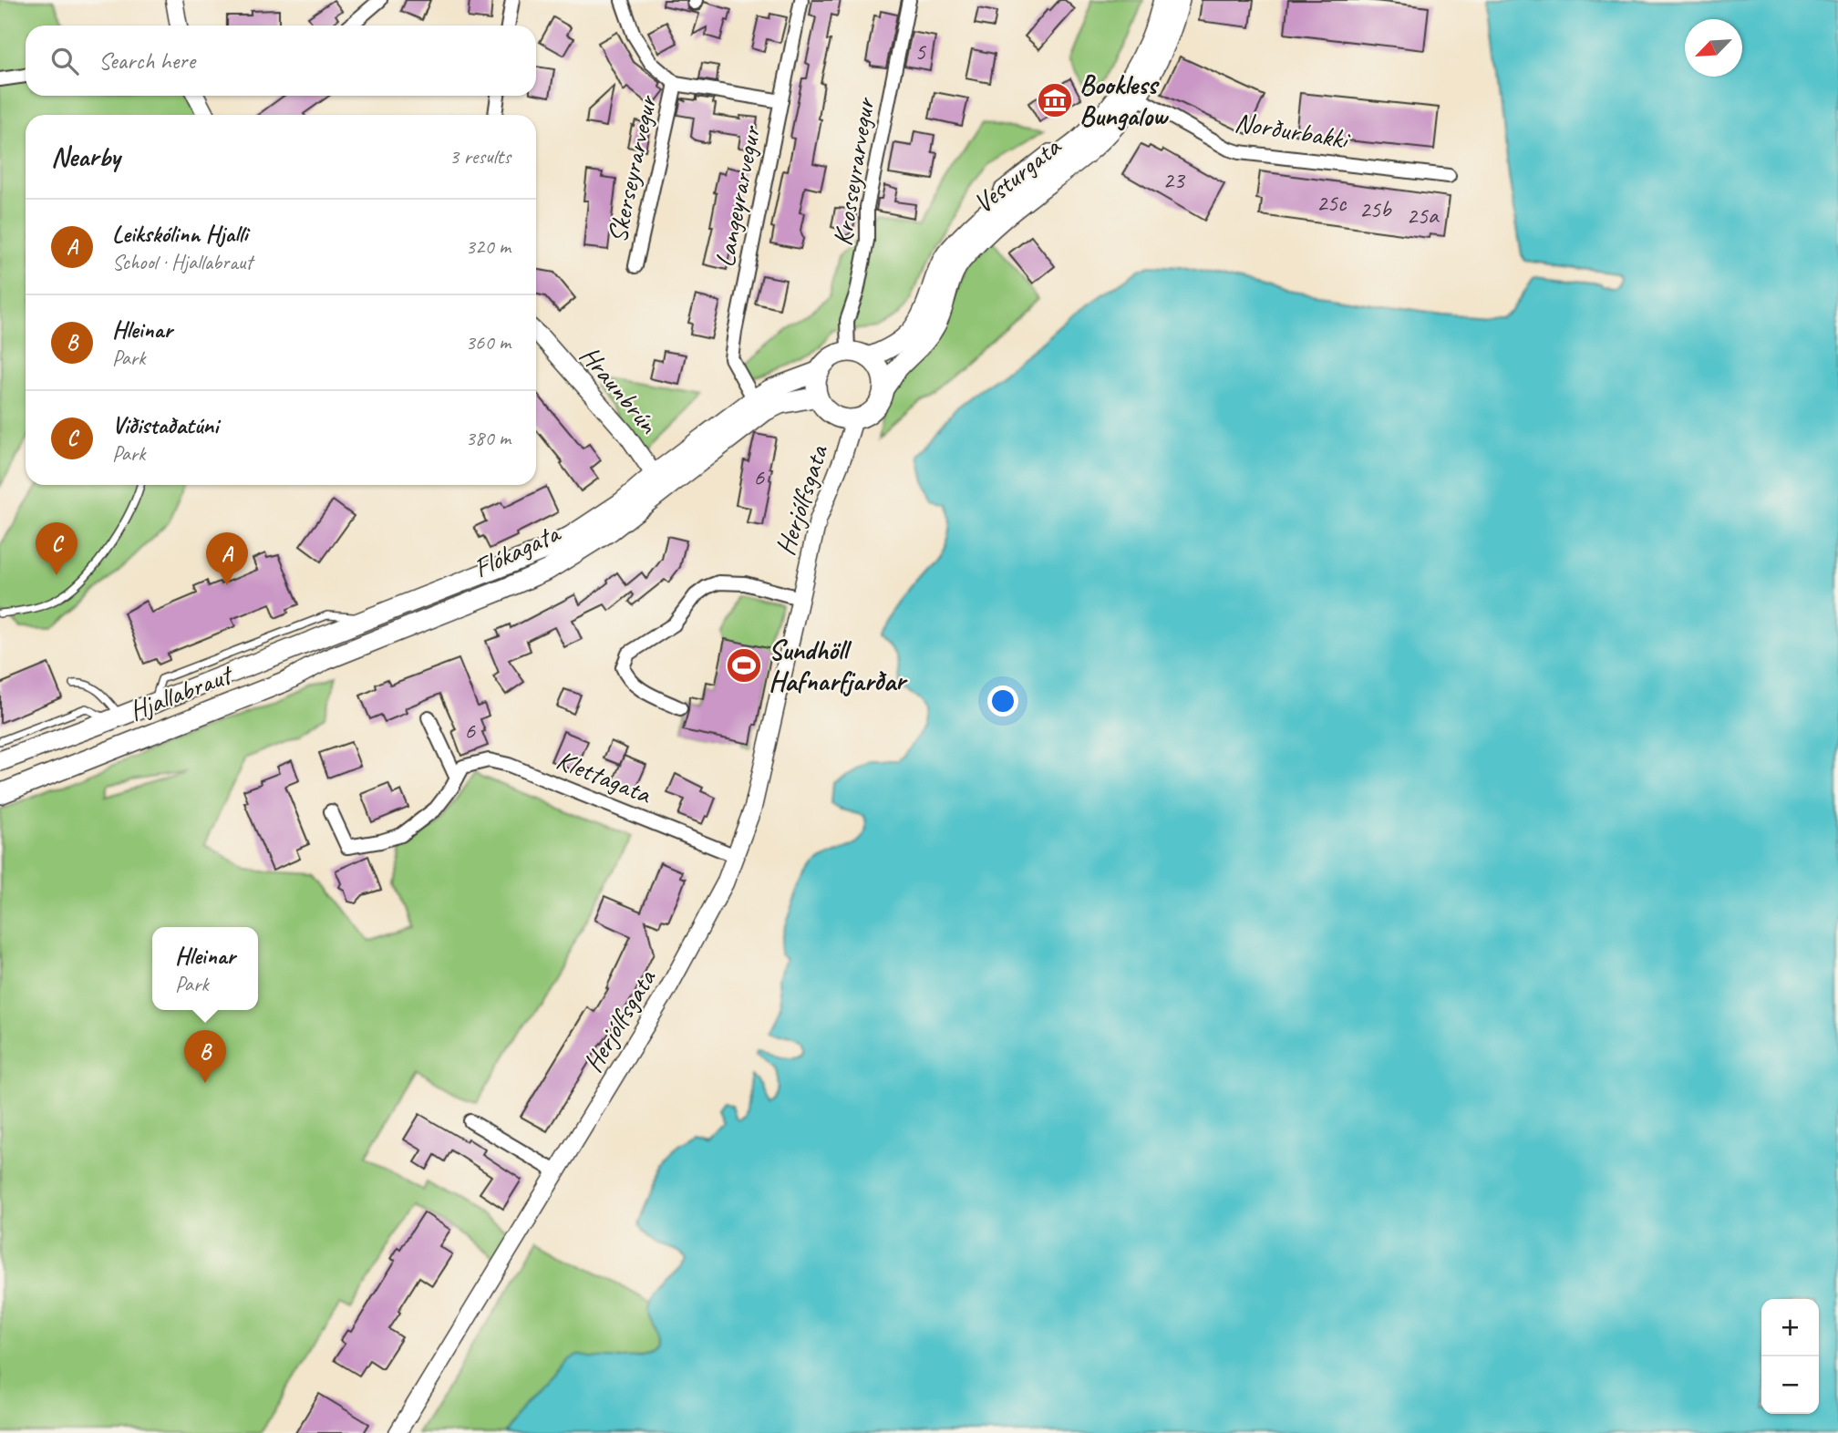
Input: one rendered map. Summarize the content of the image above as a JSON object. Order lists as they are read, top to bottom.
{
  "streets": {
    "main road": ["Vesturgata", "Flókagata", "Hjallabraut"],
    "street": [
      "Norðurbakki",
      "Skerseyrarvegur",
      "Krosseyrarvegur",
      "Langeyrarvegur",
      "Hraunbrún",
      "Herjólfsgata",
      "Klettagata"
    ]
  },
  "crossings": [
    ["Norðurbakki", "Vesturgata"],
    ["Skerseyrarvegur", "Langeyrarvegur"],
    ["Krosseyrarvegur", "Vesturgata"],
    ["Krosseyrarvegur", "Herjólfsgata"],
    ["Vesturgata", "Herjólfsgata"],
    ["Hraunbrún", "Flókagata"],
    ["Herjólfsgata", "Klettagata"],
    ["Flókagata", "Hjallabraut"]
  ],
  "places": {
    "museum": ["Bookless Bungalow"],
    "sports": ["Sundhöll Hafnarfjarðar"]
  },
  "house_numbers": [
    "5",
    "23",
    "25c",
    "25b",
    "25a",
    "6",
    "6"
  ],
  "north": "bottom left",
  "page": {
    "search": "Search here",
    "heading": ["Nearby", "3 results"],
    "list": [
      {
        "mark": "A",
        "name": "Leikskólinn Hjalli",
        "note": "School · Hjallabraut",
        "value": "320 m"
      },
      {
        "mark": "B",
        "name": "Hleinar",
        "note": "Park",
        "value": "360 m"
      },
      {
        "mark": "C",
        "name": "Viðistaðatúni",
        "note": "Park",
        "value": "380 m"
      }
    ],
    "pins": ["C", "A", "B"],
    "popup": ["Hleinar", "Park"],
    "map_buttons": ["+", "−"]
  }
}
